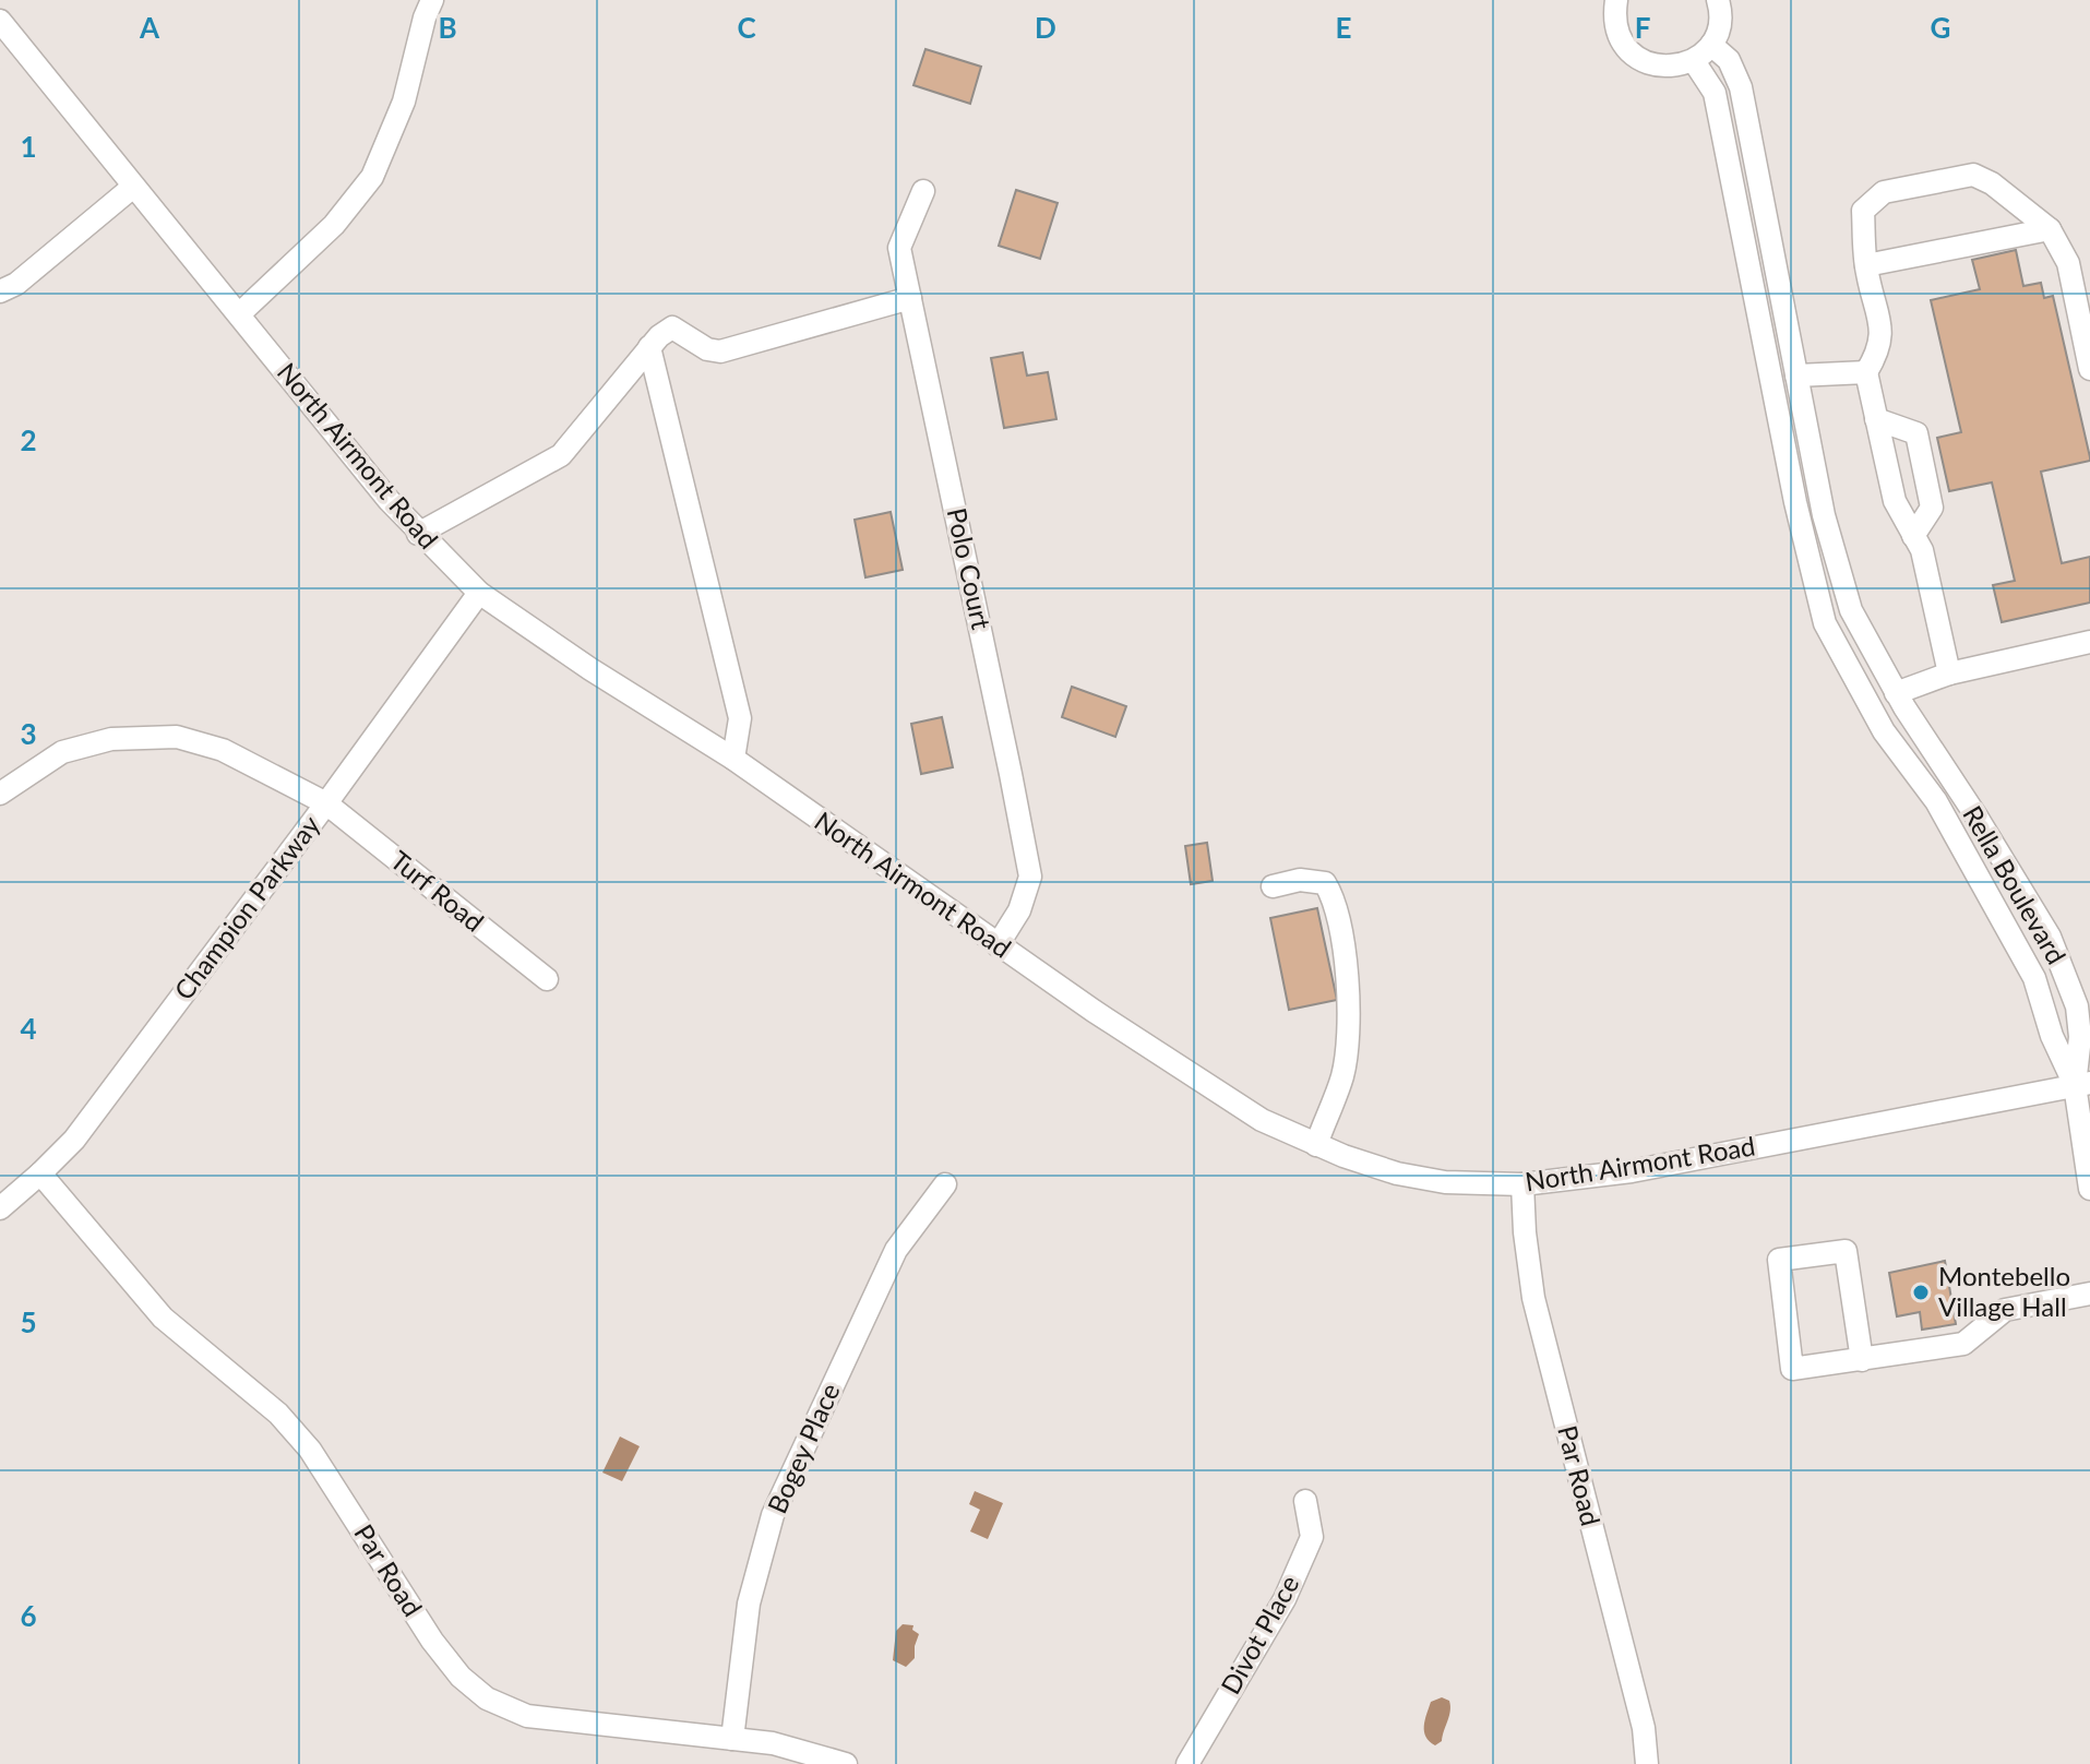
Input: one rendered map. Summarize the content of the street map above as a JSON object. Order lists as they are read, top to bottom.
{
  "streets": {
    "street": [
      "North Airmont Road",
      "Polo Court",
      "Rella Boulevard",
      "Turf Road",
      "Champion Parkway",
      "Bogey Place",
      "Par Road",
      "Divot Place"
    ]
  },
  "crossings": [
    ["North Airmont Road", "Polo Court"],
    ["North Airmont Road", "Rella Boulevard"],
    ["North Airmont Road", "Champion Parkway"],
    ["North Airmont Road", "Par Road"],
    ["Turf Road", "Champion Parkway"],
    ["Champion Parkway", "Par Road"],
    ["Bogey Place", "Par Road"]
  ],
  "places": ["Montebello Village Hall"],
  "grid": {
    "columns": [
      "A",
      "B",
      "C",
      "D",
      "E",
      "F",
      "G"
    ],
    "rows": [
      "1",
      "2",
      "3",
      "4",
      "5",
      "6"
    ]
  }
}
